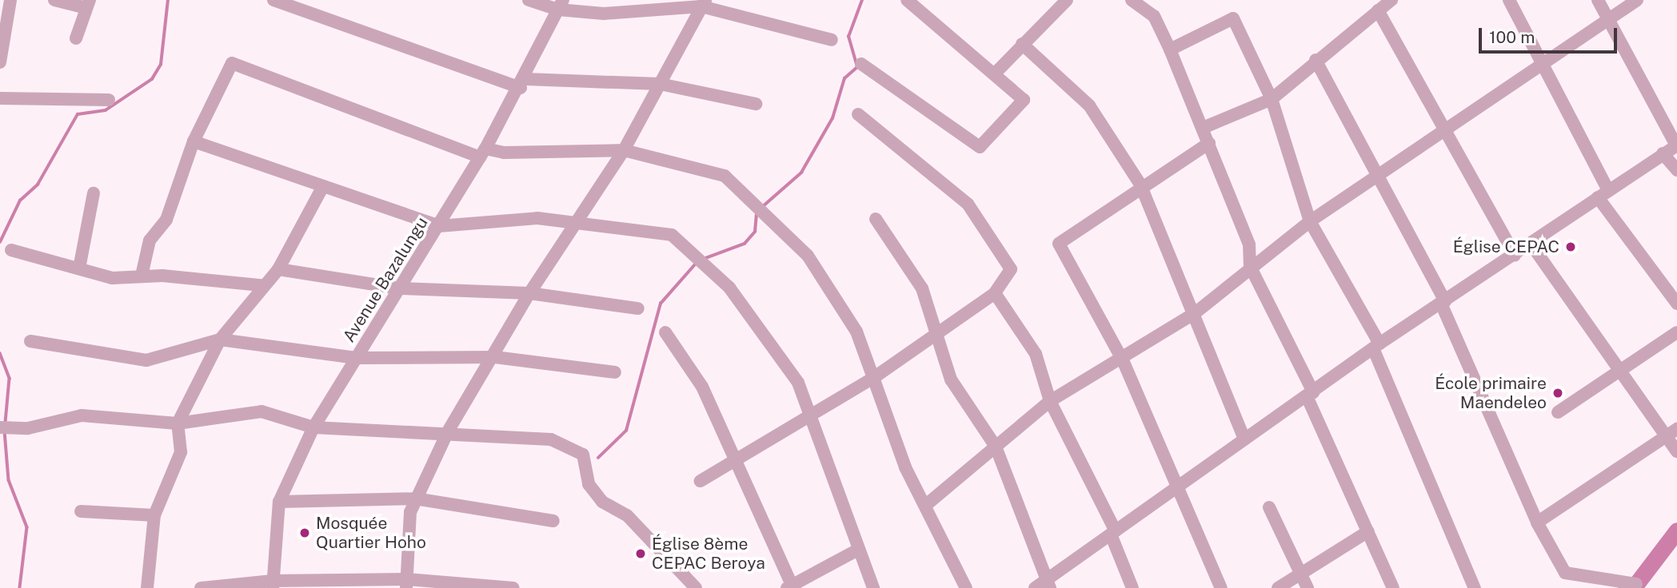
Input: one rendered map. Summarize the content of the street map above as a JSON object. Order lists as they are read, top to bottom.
{
  "streets": {
    "street": ["Avenue Bazalungu"]
  },
  "places": [
    "Église CEPAC",
    "École primaire Maendeleo",
    "Mosquée Quartier Hoho",
    "Église 8ème CEPAC Beroya"
  ],
  "scale_bar": "100 m"
}
